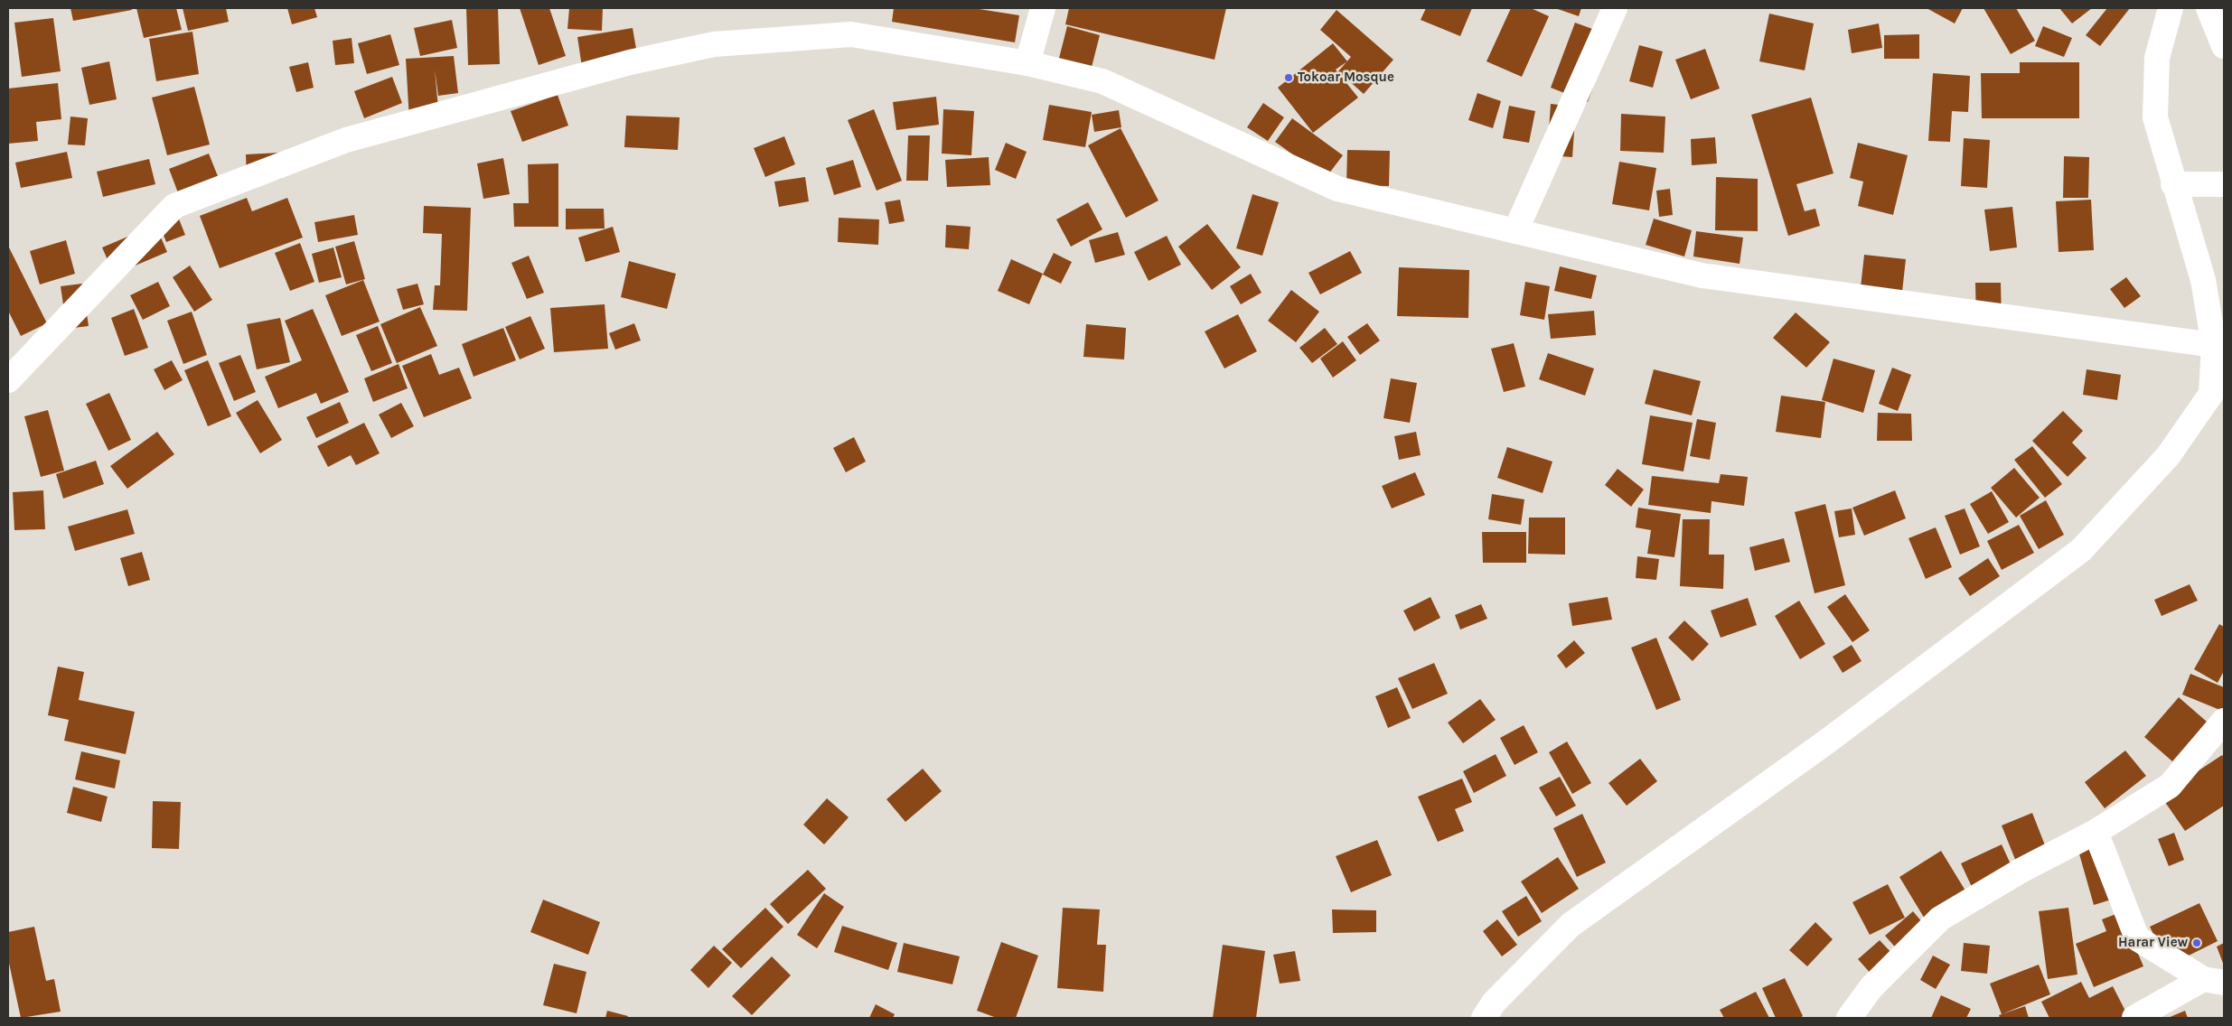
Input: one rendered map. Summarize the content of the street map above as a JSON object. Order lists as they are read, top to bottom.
{
  "places": ["Tokoar Mosque", "Harar View"]
}
